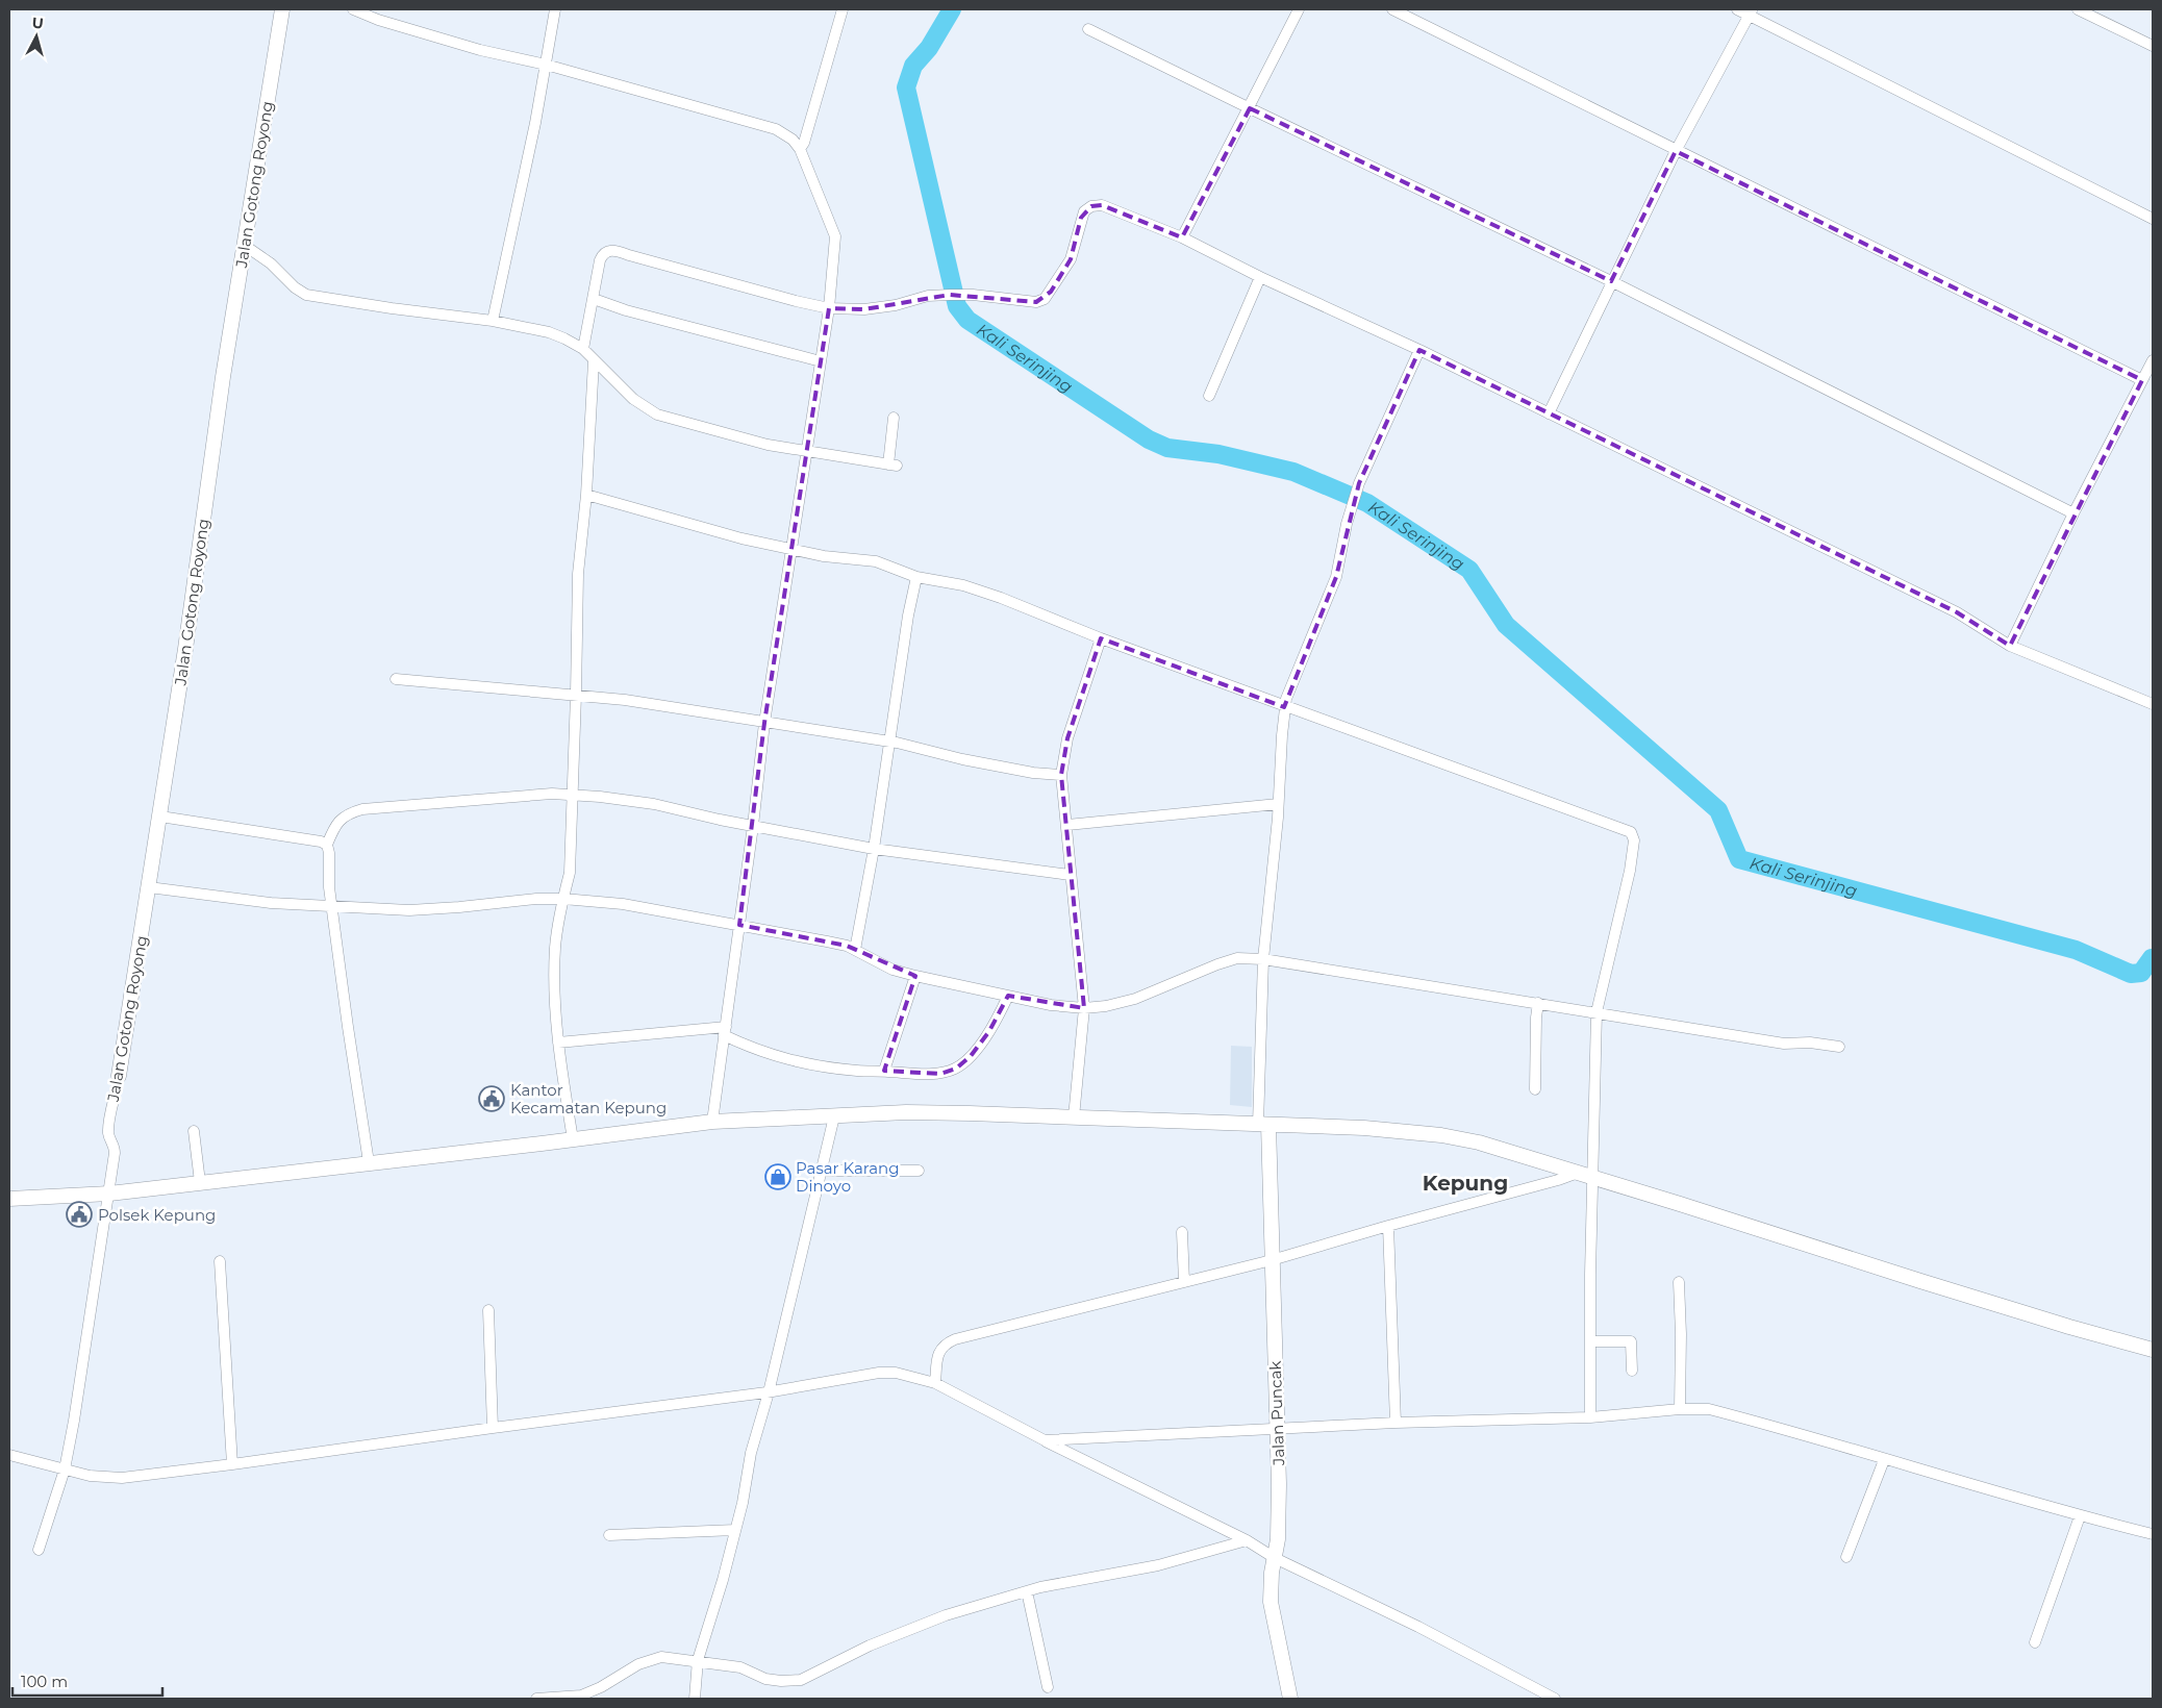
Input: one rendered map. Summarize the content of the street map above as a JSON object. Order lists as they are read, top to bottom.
{
  "streets": {
    "main road": ["Jalan Gotong Royong", "Jalan Puncak"]
  },
  "districts": ["Kepung"],
  "water": ["Kali Serinjing"],
  "places": {
    "public building": ["Kantor Kecamatan Kepung", "Polsek Kepung"],
    "shop": ["Pasar Karang Dinoyo"]
  },
  "scale_bar": "100 m",
  "north": "top"
}
